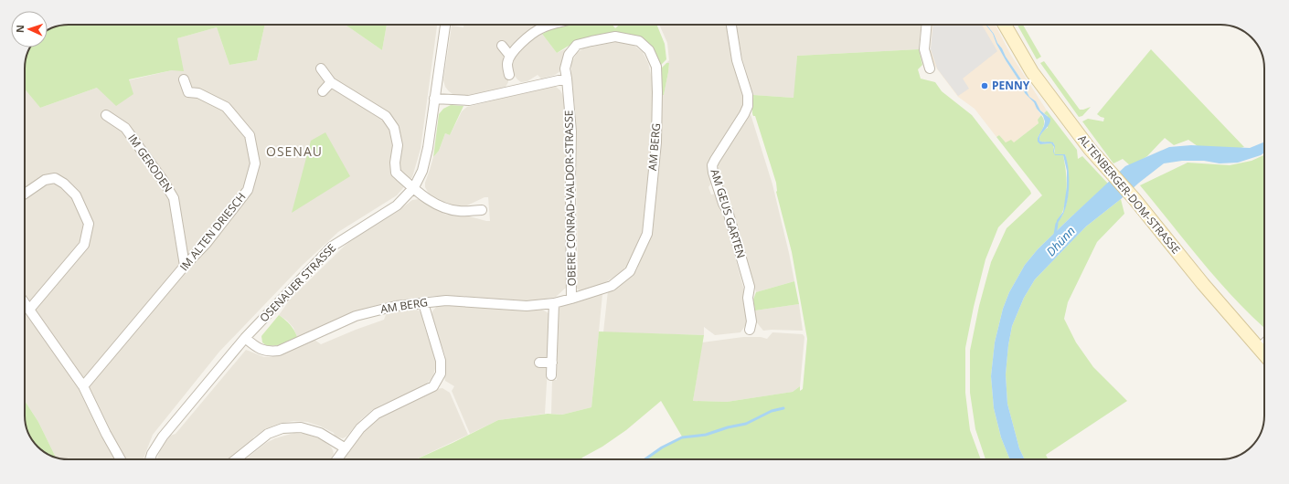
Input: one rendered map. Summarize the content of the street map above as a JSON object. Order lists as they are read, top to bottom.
{
  "streets": {
    "main road": ["ALTENBERGER-DOM-STRASSE"],
    "street": [
      "AM BERG",
      "IM GERODEN",
      "OBERE CONRAD-VALDOR-STRASSE",
      "AM GEUS GARTEN",
      "IM ALTEN DRIESCH",
      "OSENAUER STRASSE"
    ]
  },
  "crossings": [
    ["AM BERG", "OBERE CONRAD-VALDOR-STRASSE"],
    ["AM BERG", "OSENAUER STRASSE"],
    ["IM GERODEN", "IM ALTEN DRIESCH"]
  ],
  "districts": ["OSENAU"],
  "water": ["Dhünn"],
  "places": ["PENNY"],
  "north": "left"
}
